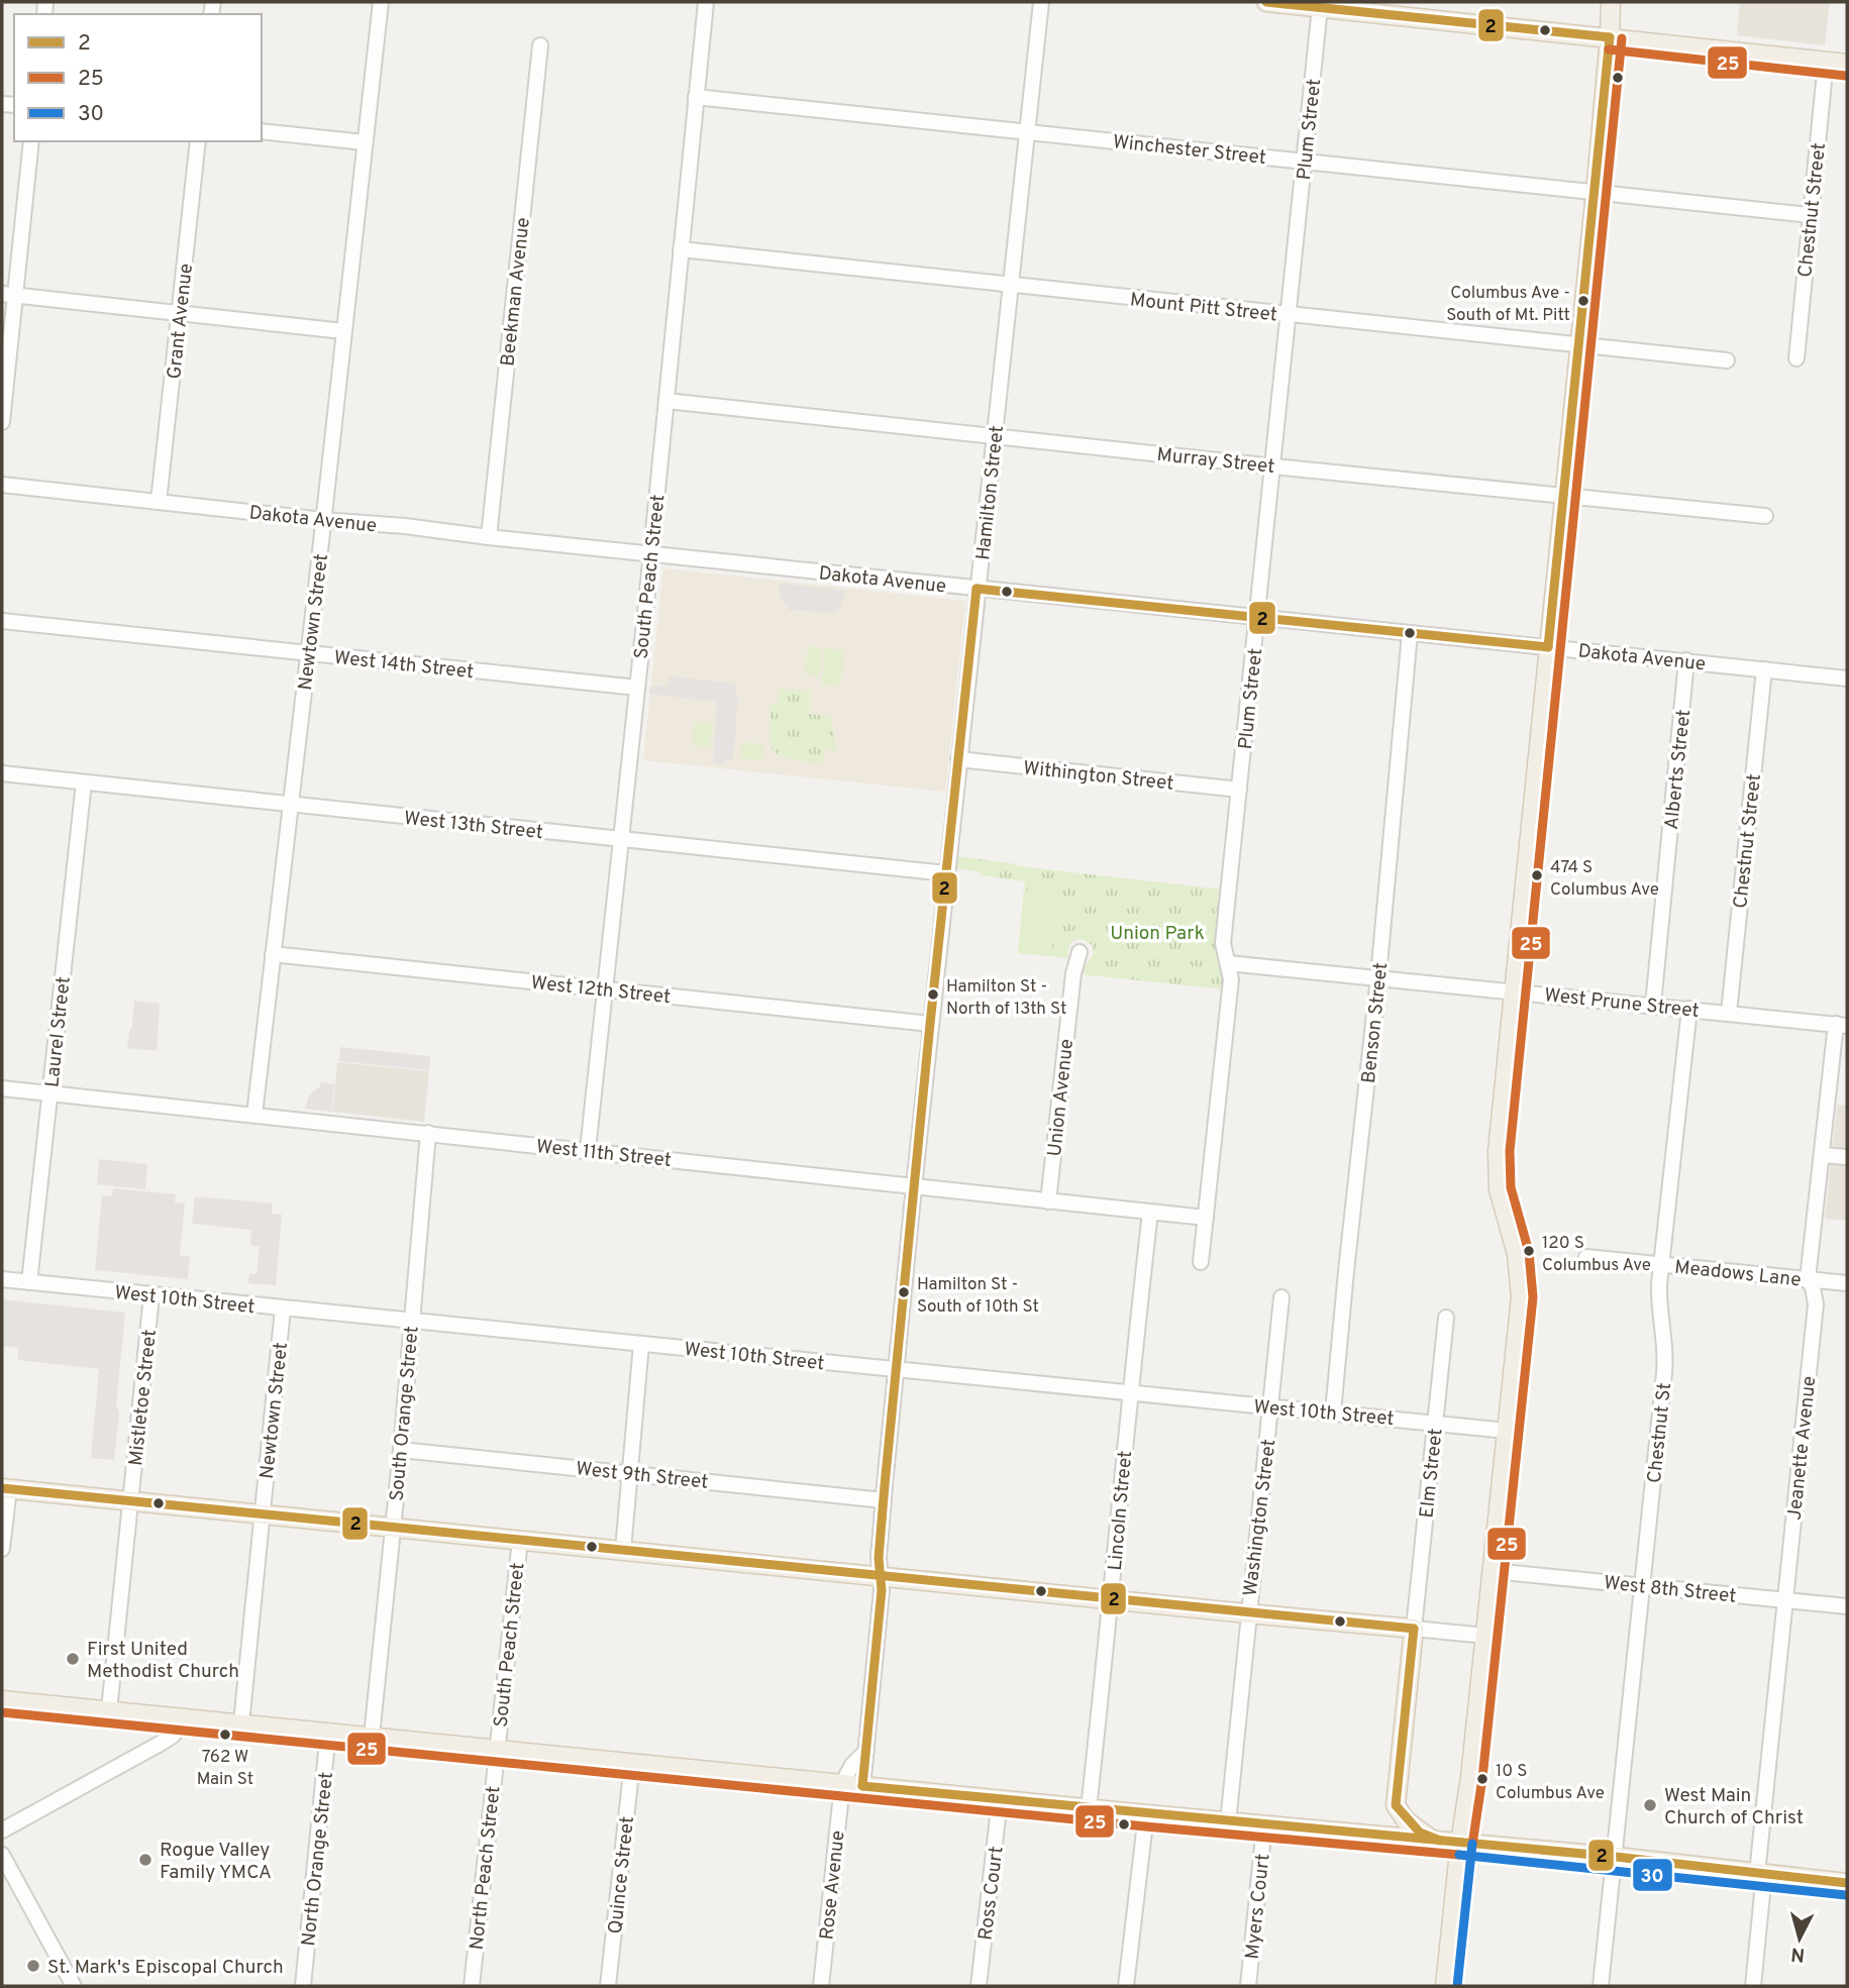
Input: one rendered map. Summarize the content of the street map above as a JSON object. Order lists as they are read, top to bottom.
{
  "streets": {
    "street": [
      "Plum Street",
      "Winchester Street",
      "Chestnut Street",
      "Beekman Avenue",
      "Mount Pitt Street",
      "Grant Avenue",
      "Murray Street",
      "Hamilton Street",
      "Dakota Avenue",
      "South Peach Street",
      "Newtown Street",
      "West 14th Street",
      "Alberts Street",
      "Withington Street",
      "West 13th Street",
      "West 12th Street",
      "West Prune Street",
      "Benson Street",
      "Laurel Street",
      "Union Avenue",
      "West 11th Street",
      "Meadows Lane",
      "West 10th Street",
      "Mistletoe Street",
      "South Orange Street",
      "Chestnut St",
      "Jeanette Avenue",
      "Elm Street",
      "West 9th Street",
      "Lincoln Street",
      "Washington Street",
      "West 8th Street",
      "North Orange Street",
      "North Peach Street",
      "Quince Street",
      "Rose Avenue",
      "Ross Court",
      "Myers Court"
    ]
  },
  "crossings": [
    ["Plum Street", "Winchester Street"],
    ["Plum Street", "Mount Pitt Street"],
    ["Plum Street", "Murray Street"],
    ["Plum Street", "Dakota Avenue"],
    ["Plum Street", "Withington Street"],
    ["Plum Street", "West Prune Street"],
    ["Plum Street", "West 11th Street"],
    ["Winchester Street", "Chestnut Street"],
    ["Winchester Street", "Hamilton Street"],
    ["Winchester Street", "South Peach Street"],
    ["Chestnut Street", "Dakota Avenue"],
    ["Chestnut Street", "West Prune Street"],
    ["Beekman Avenue", "Dakota Avenue"],
    ["Mount Pitt Street", "Hamilton Street"],
    ["Mount Pitt Street", "South Peach Street"],
    ["Grant Avenue", "Dakota Avenue"],
    ["Murray Street", "Hamilton Street"],
    ["Murray Street", "South Peach Street"],
    ["Hamilton Street", "Dakota Avenue"],
    ["Hamilton Street", "Withington Street"],
    ["Hamilton Street", "West 13th Street"],
    ["Hamilton Street", "West 12th Street"],
    ["Hamilton Street", "West 11th Street"],
    ["Hamilton Street", "West 10th Street"],
    ["Hamilton Street", "West 9th Street"],
    ["Dakota Avenue", "South Peach Street"],
    ["Dakota Avenue", "Newtown Street"],
    ["Dakota Avenue", "Alberts Street"],
    ["Dakota Avenue", "Benson Street"],
    ["South Peach Street", "West 14th Street"],
    ["South Peach Street", "West 13th Street"],
    ["South Peach Street", "West 12th Street"],
    ["South Peach Street", "West 11th Street"],
    ["South Peach Street", "North Peach Street"],
    ["Newtown Street", "West 14th Street"],
    ["Newtown Street", "West 13th Street"],
    ["Newtown Street", "West 12th Street"],
    ["Newtown Street", "West 11th Street"],
    ["Newtown Street", "West 10th Street"],
    ["Alberts Street", "West Prune Street"],
    ["West 13th Street", "Laurel Street"],
    ["West Prune Street", "Benson Street"],
    ["West Prune Street", "Chestnut St"],
    ["West Prune Street", "Jeanette Avenue"],
    ["Benson Street", "West 10th Street"],
    ["Laurel Street", "West 11th Street"],
    ["Laurel Street", "West 10th Street"],
    ["Union Avenue", "West 11th Street"],
    ["West 11th Street", "South Orange Street"],
    ["West 11th Street", "Lincoln Street"],
    ["Meadows Lane", "Chestnut St"],
    ["Meadows Lane", "Jeanette Avenue"],
    ["West 10th Street", "Mistletoe Street"],
    ["West 10th Street", "South Orange Street"],
    ["West 10th Street", "Elm Street"],
    ["West 10th Street", "Lincoln Street"],
    ["West 10th Street", "Washington Street"],
    ["South Orange Street", "West 9th Street"],
    ["Chestnut St", "West 8th Street"],
    ["Jeanette Avenue", "West 8th Street"]
  ],
  "parks": ["Union Park"],
  "places": [
    "Columbus Ave - South of Mt. Pitt",
    "474 S Columbus Ave",
    "Hamilton St - North of 13th St",
    "120 S Columbus Ave",
    "Hamilton St - South of 10th St",
    "First United Methodist Church",
    "762 W Main St",
    "10 S Columbus Ave",
    "West Main Church of Christ",
    "Rogue Valley Family YMCA",
    "St. Mark's Episcopal Church"
  ],
  "lines": ["transit line 2", "transit line 25", "transit line 30"],
  "legend": ["2", "25", "30"],
  "north": "bottom"
}
